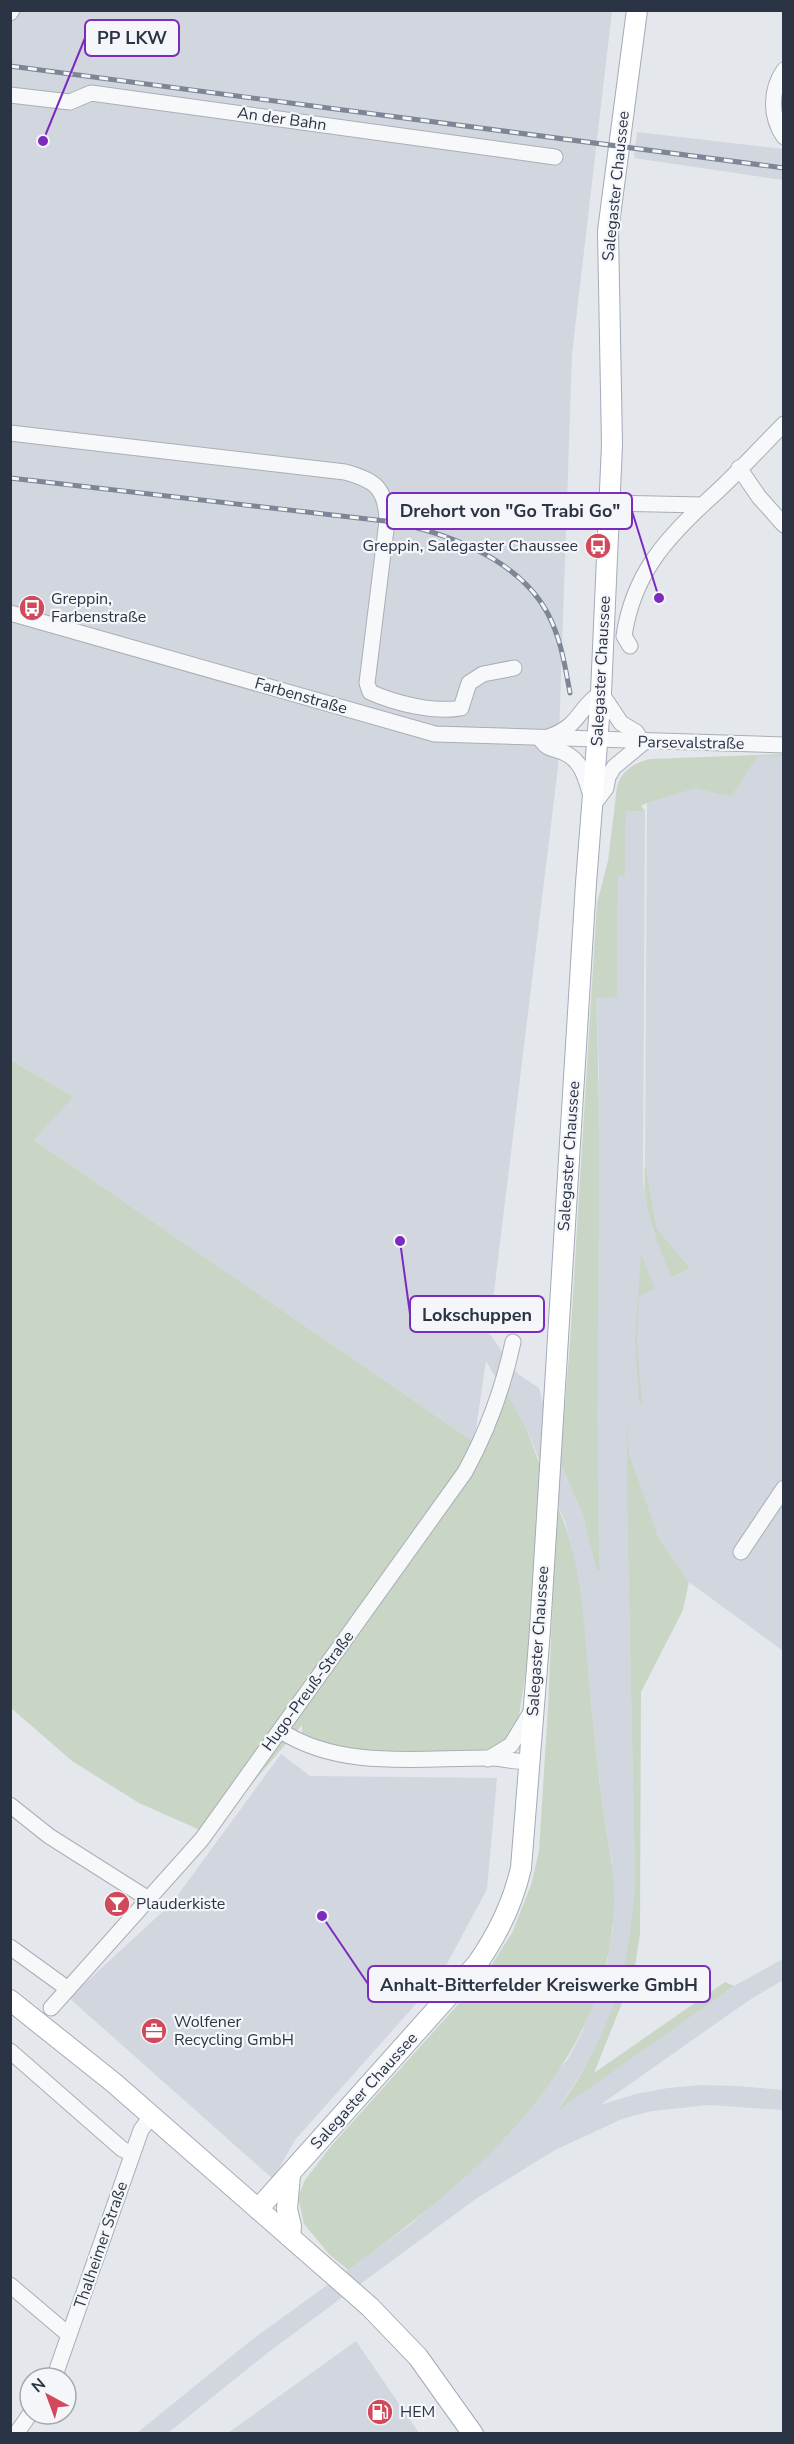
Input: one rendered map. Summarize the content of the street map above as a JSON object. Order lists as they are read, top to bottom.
{
  "streets": {
    "main road": ["Salegaster Chaussee"],
    "street": [
      "An der Bahn",
      "Farbenstraße",
      "Parsevalstraße",
      "Hugo-Preuß-Straße",
      "Thalheimer Straße"
    ]
  },
  "crossings": [
    ["Salegaster Chaussee", "Farbenstraße"],
    ["Salegaster Chaussee", "Parsevalstraße"],
    ["Farbenstraße", "Parsevalstraße"]
  ],
  "places": {
    "other": [
      "PP LKW",
      "Drehort von \"Go Trabi Go\"",
      "Lokschuppen",
      "Anhalt-Bitterfelder Kreiswerke GmbH"
    ],
    "bus stop": ["Greppin, Salegaster Chaussee", "Greppin, Farbenstraße"],
    "bar": ["Plauderkiste"],
    "office": ["Wolfener Recycling GmbH"],
    "fuel station": ["HEM"]
  },
  "north": "top left"
}
